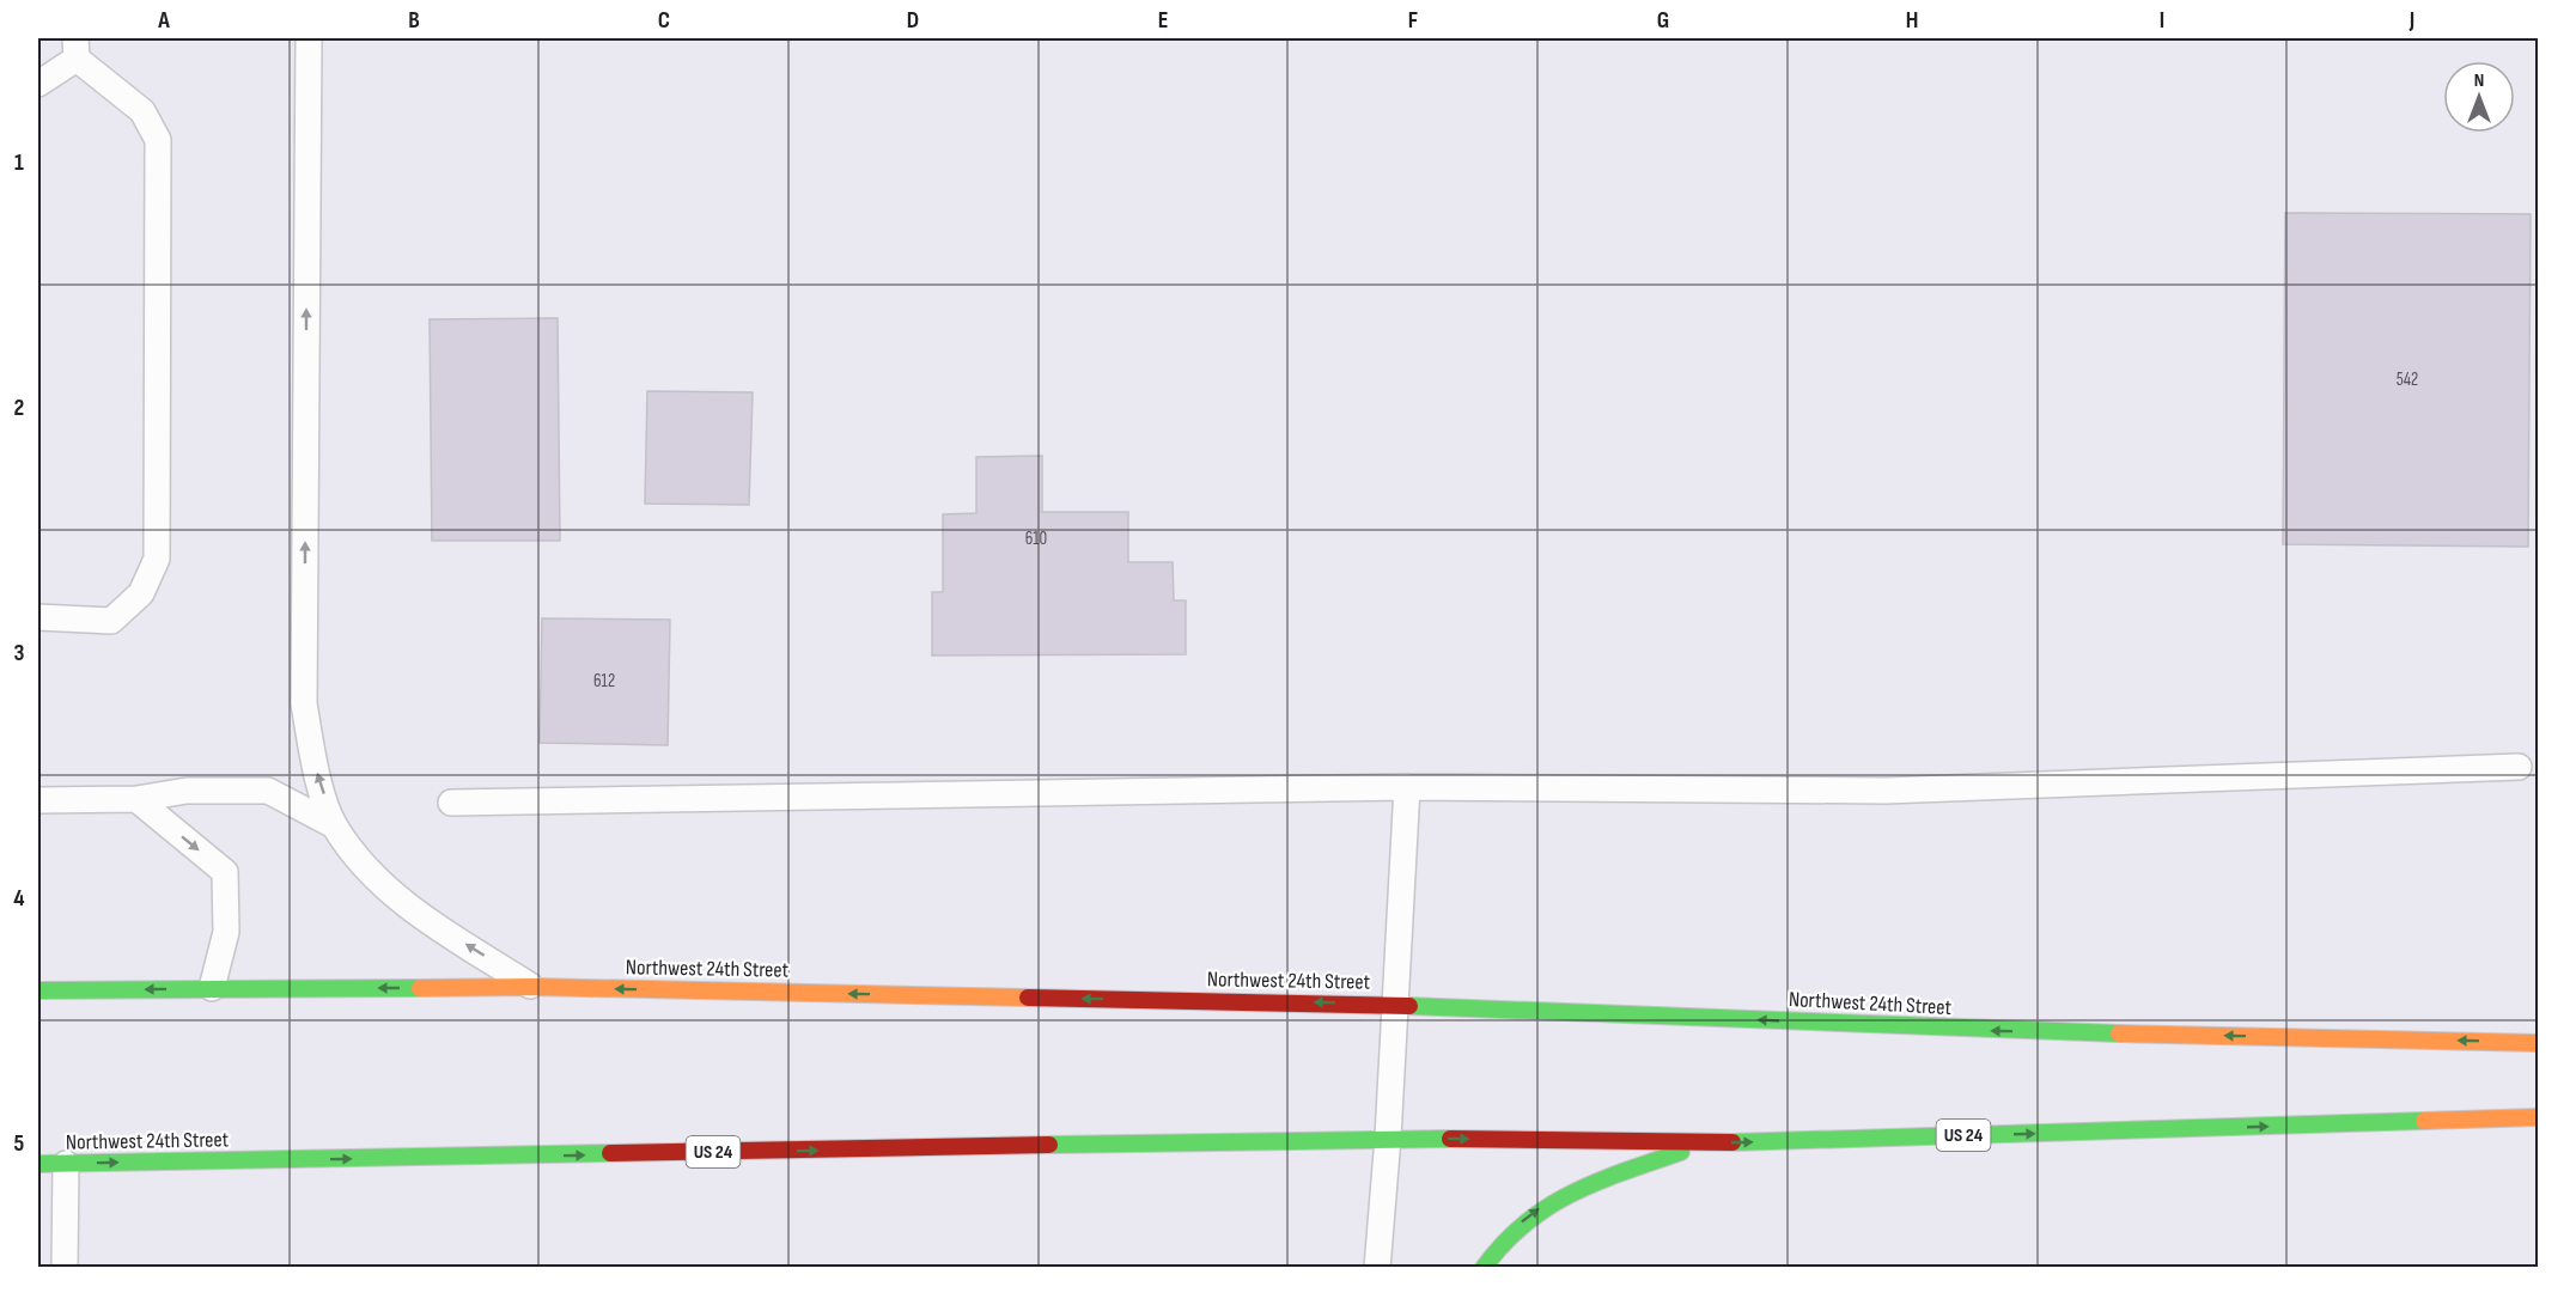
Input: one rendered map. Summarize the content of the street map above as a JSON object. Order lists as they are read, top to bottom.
{
  "streets": {
    "highway": ["Northwest 24th Street", "US 24"]
  },
  "house_numbers": ["542", "610", "612"],
  "north": "top",
  "grid": {
    "columns": [
      "A",
      "B",
      "C",
      "D",
      "E",
      "F",
      "G",
      "H",
      "I",
      "J"
    ],
    "rows": [
      "1",
      "2",
      "3",
      "4",
      "5"
    ]
  }
}
